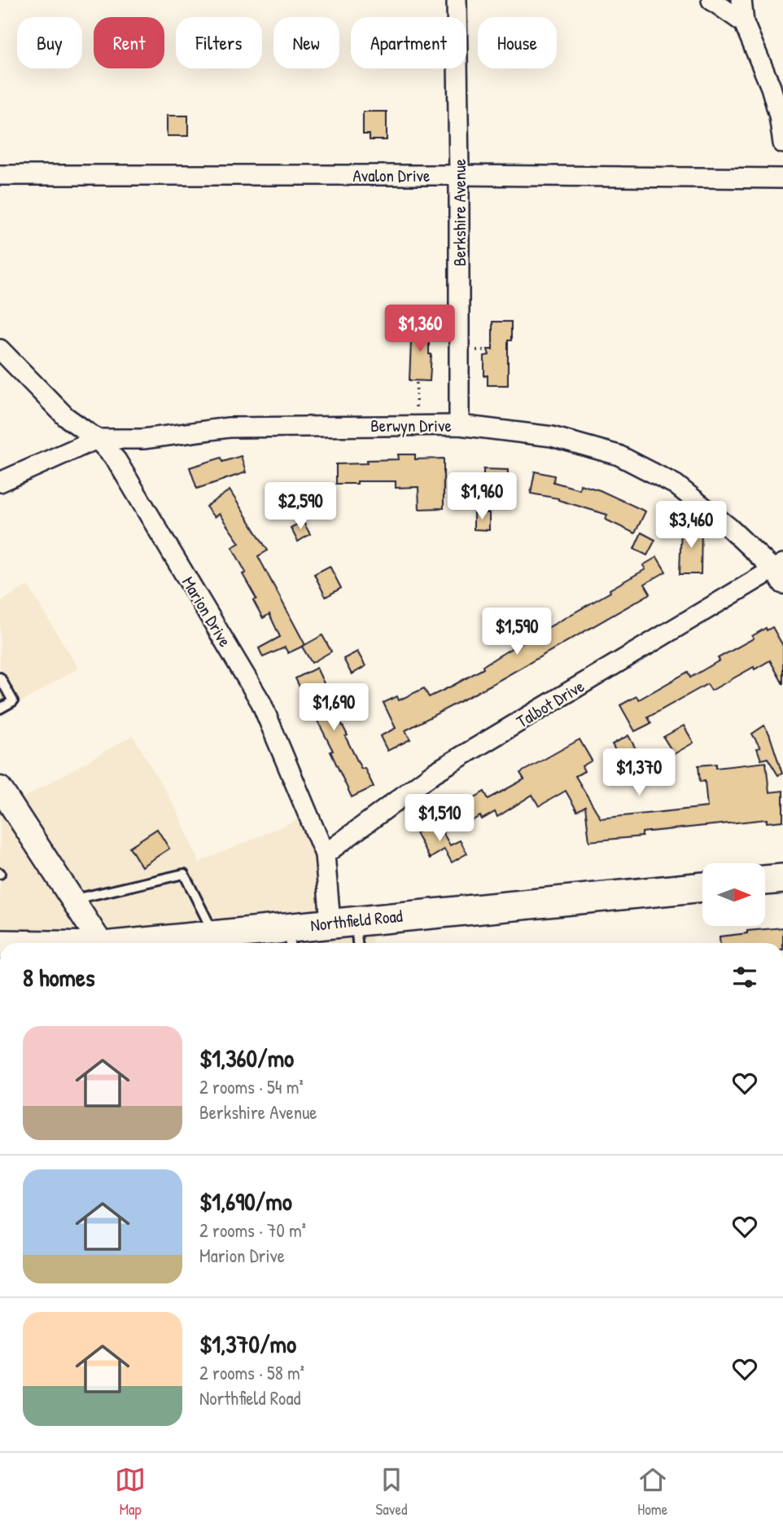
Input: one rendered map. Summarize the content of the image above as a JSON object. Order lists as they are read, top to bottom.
{
  "streets": {
    "main road": ["Northfield Road"],
    "street": [
      "Avalon Drive",
      "Berkshire Avenue",
      "Berwyn Drive",
      "Marion Drive",
      "Talbot Drive"
    ]
  },
  "crossings": [
    ["Avalon Drive", "Berkshire Avenue"],
    ["Berkshire Avenue", "Berwyn Drive"],
    ["Berwyn Drive", "Marion Drive"],
    ["Berwyn Drive", "Talbot Drive"],
    ["Marion Drive", "Talbot Drive"],
    ["Marion Drive", "Northfield Road"]
  ],
  "north": "right",
  "page": {
    "chip": [
      "Buy",
      "Rent",
      "Filters",
      "New",
      "Apartment",
      "House"
    ],
    "price": [
      "$1,360",
      "$1,960",
      "$2,590",
      "$3,460",
      "$1,590",
      "$1,690",
      "$1,370",
      "$1,510"
    ],
    "heading": "8 homes",
    "list": [
      {
        "name": "$1,360/mo",
        "note": "2 rooms · 54 m² · Berkshire Avenue"
      },
      {
        "name": "$1,690/mo",
        "note": "2 rooms · 70 m² · Marion Drive"
      },
      {
        "name": "$1,370/mo",
        "note": "2 rooms · 58 m² · Northfield Road"
      }
    ],
    "tabs": ["Map", "Saved", "Home"]
  }
}
